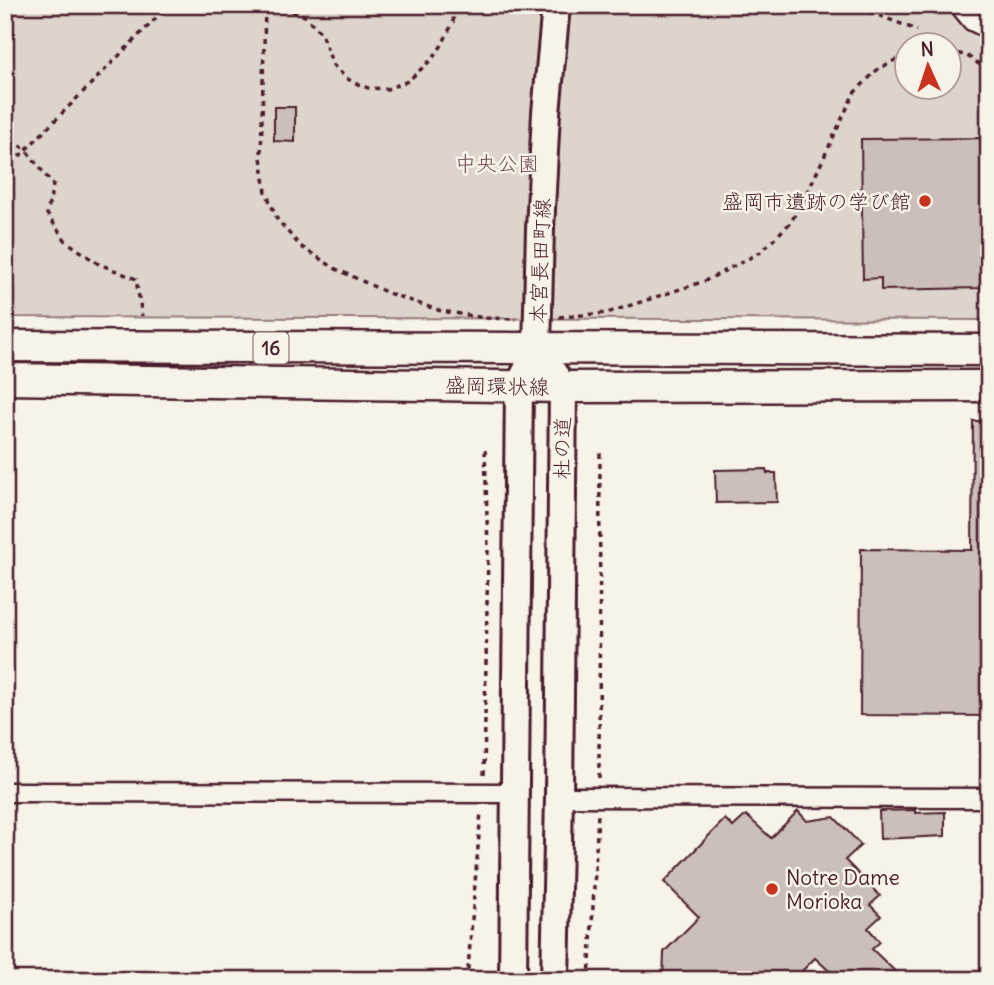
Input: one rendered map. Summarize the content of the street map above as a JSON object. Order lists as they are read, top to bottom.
{
  "streets": {
    "main road": [
      "本宮長田町線",
      "16",
      "盛岡環状線",
      "杜の道"
    ]
  },
  "crossings": [
    ["本宮長田町線", "盛岡環状線"],
    ["本宮長田町線", "杜の道"],
    ["盛岡環状線", "杜の道"]
  ],
  "parks": ["中央公園"],
  "places": ["盛岡市遺跡の学び館", "Notre Dame Morioka"],
  "north": "top"
}
